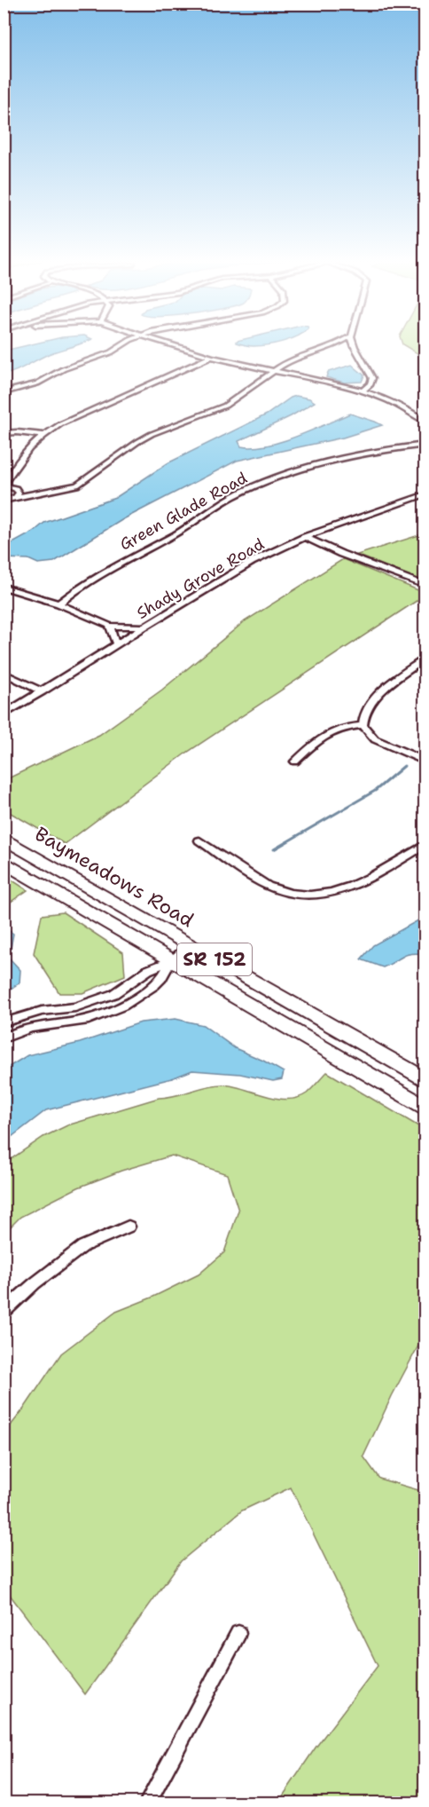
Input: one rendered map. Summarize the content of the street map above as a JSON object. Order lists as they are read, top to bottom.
{
  "streets": {
    "main road": ["Baymeadows Road", "SR 152"],
    "street": ["Green Glade Road", "Shady Grove Road"]
  }
}
